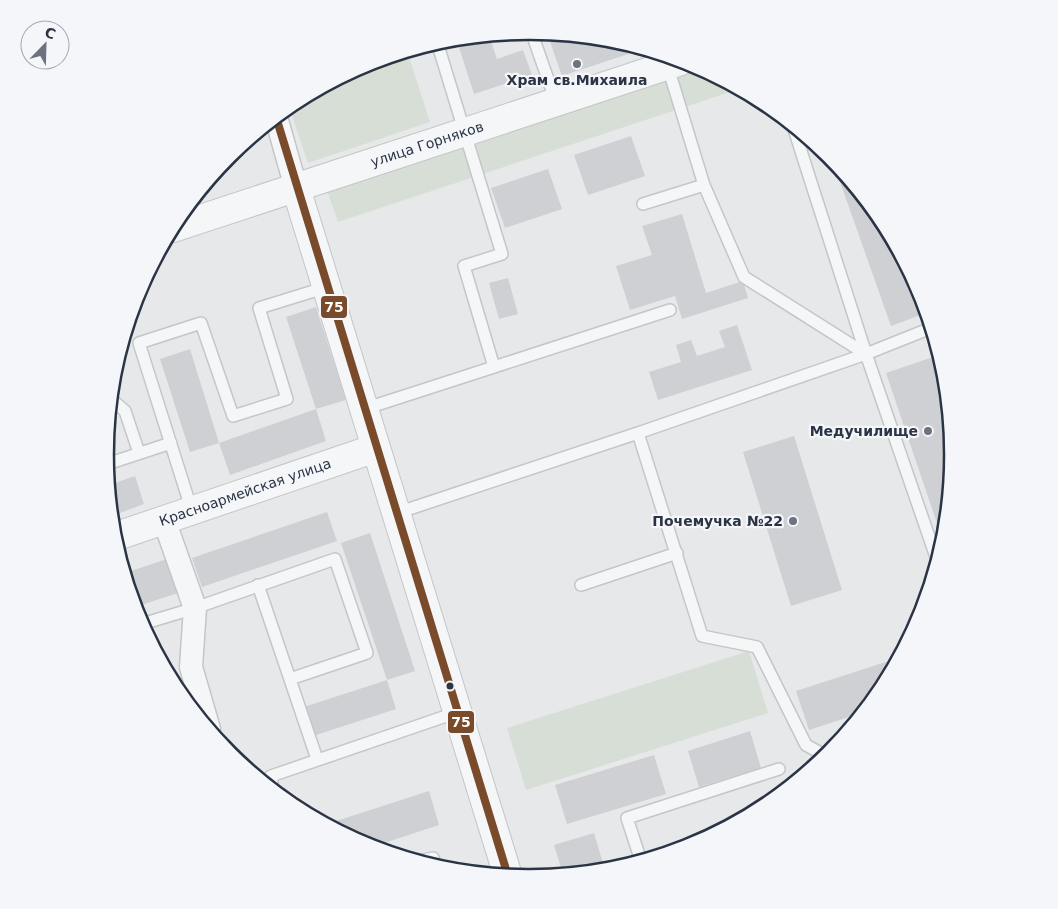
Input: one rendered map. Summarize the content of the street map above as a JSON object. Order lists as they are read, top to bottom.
{
  "streets": {
    "street": ["улица Горняков", "Красноармейская улица"]
  },
  "places": ["Храм св.Михаила", "Медучилище", "Почемучка №22"],
  "lines": ["transit line 75"],
  "north": "top right"
}
